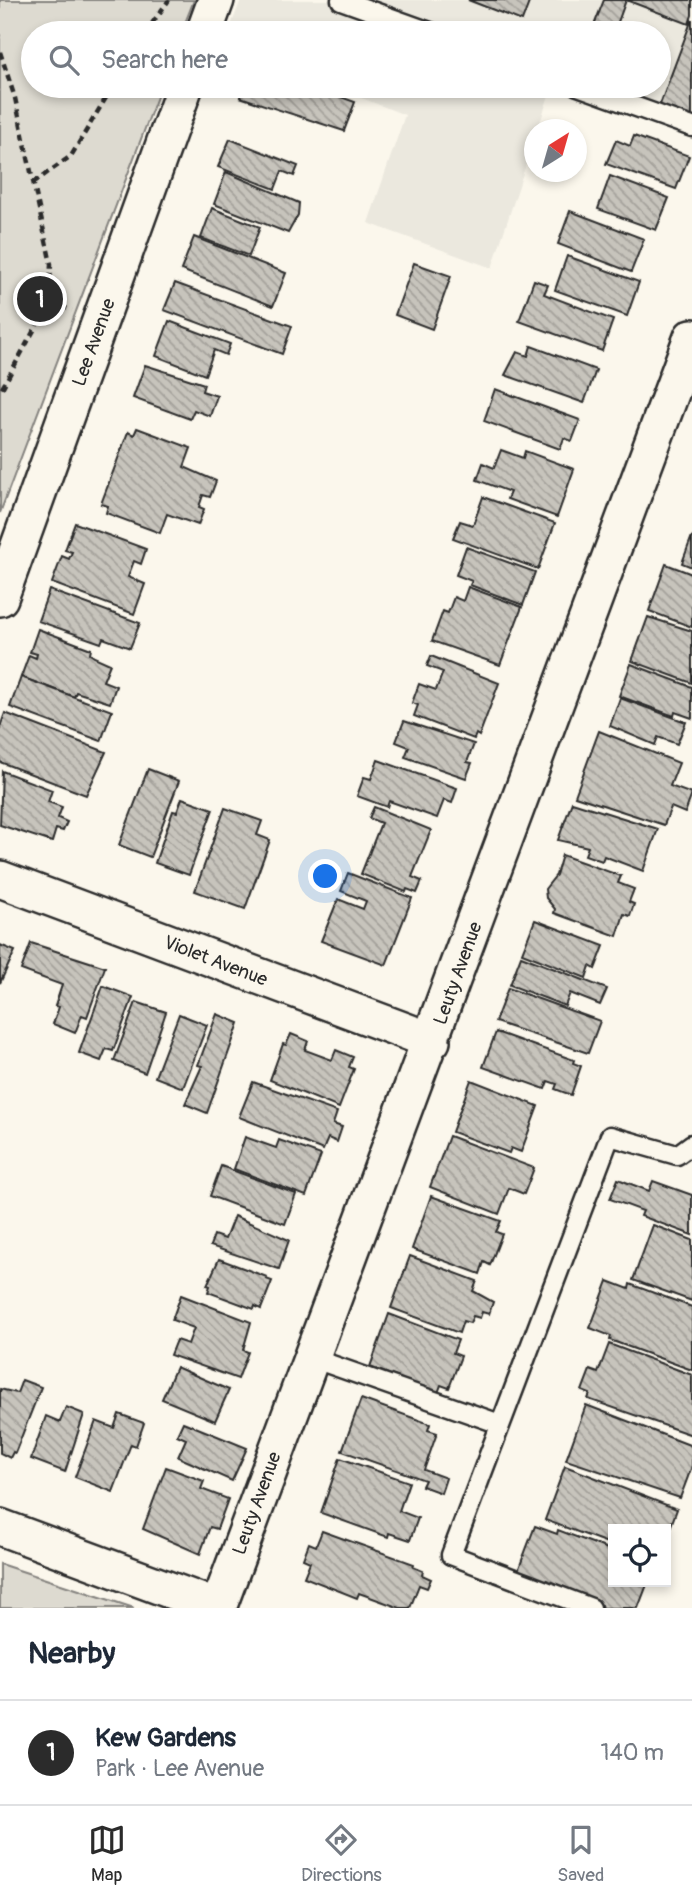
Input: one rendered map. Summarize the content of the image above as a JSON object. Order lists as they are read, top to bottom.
{
  "streets": {
    "street": ["Lee Avenue", "Violet Avenue", "Leuty Avenue"]
  },
  "crossings": [
    ["Violet Avenue", "Leuty Avenue"]
  ],
  "north": "top right",
  "page": {
    "search": "Search here",
    "pins": "1",
    "heading": "Nearby",
    "list": [
      {
        "mark": "1",
        "name": "Kew Gardens",
        "note": "Park · Lee Avenue",
        "value": "140 m"
      }
    ],
    "nav": ["Map", "Directions", "Saved"]
  }
}
